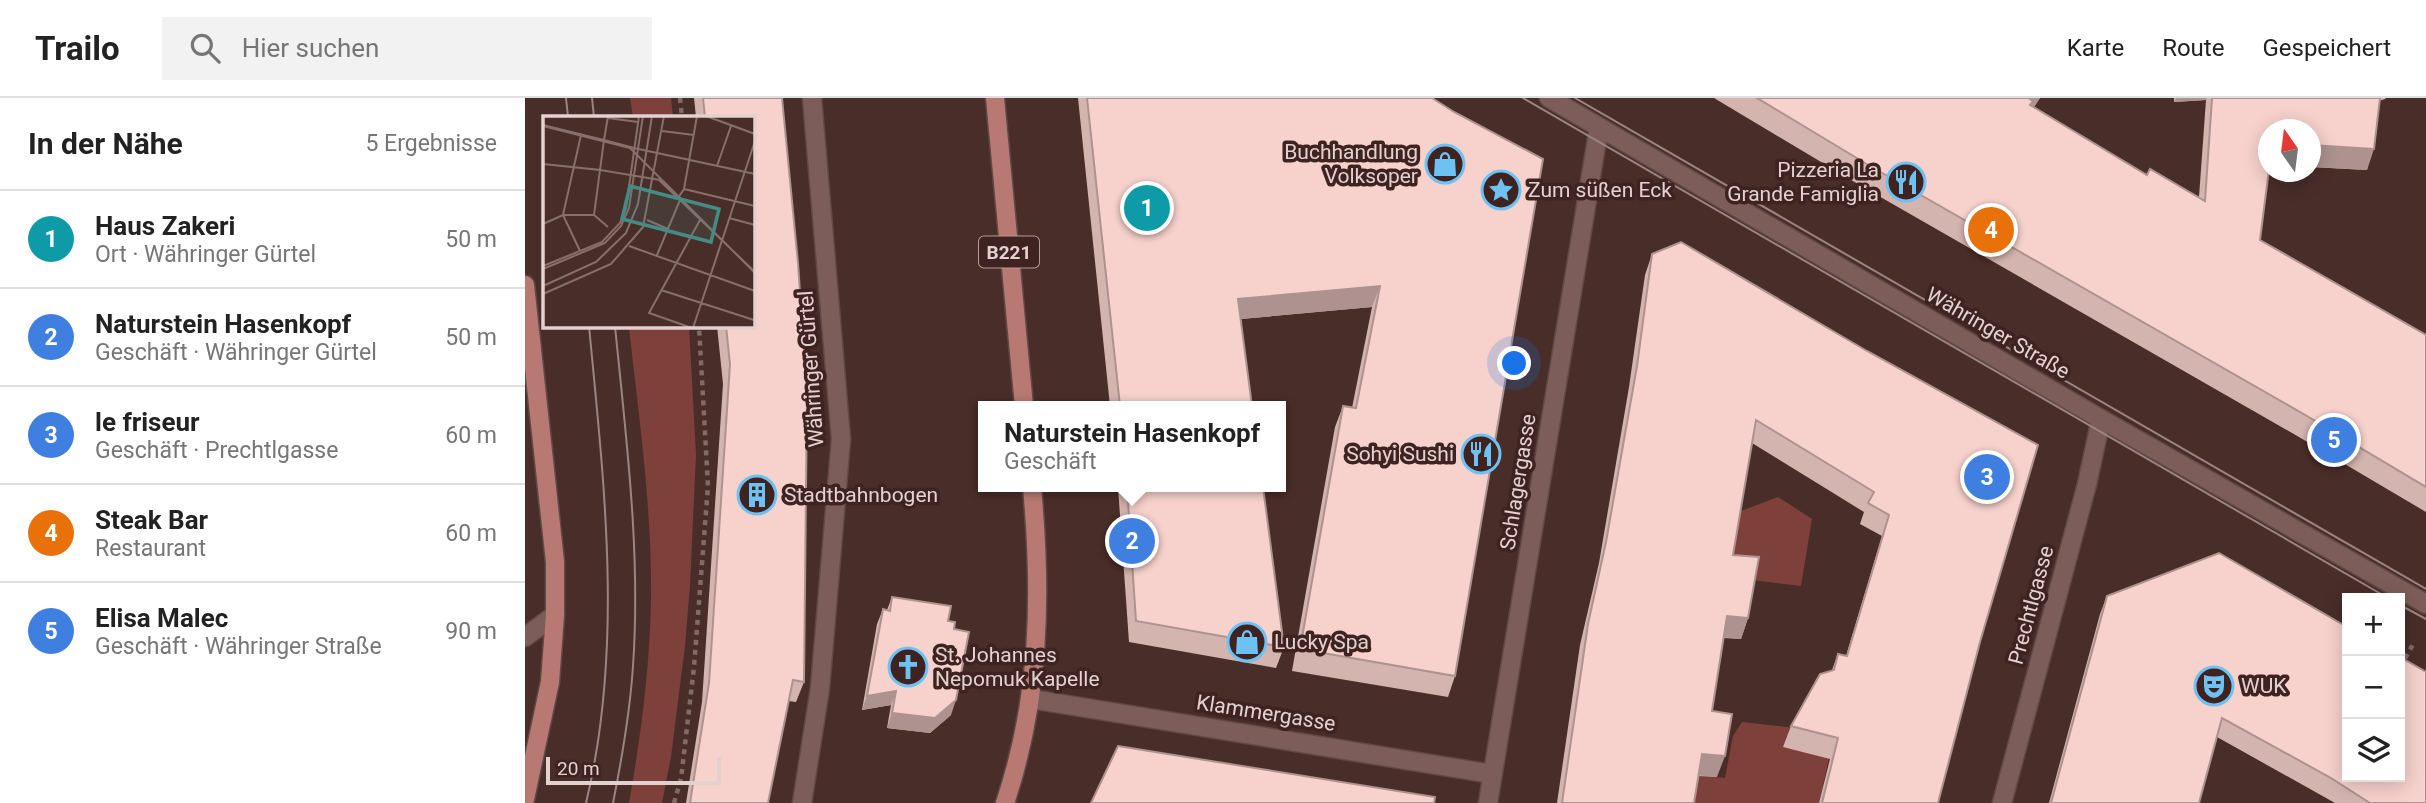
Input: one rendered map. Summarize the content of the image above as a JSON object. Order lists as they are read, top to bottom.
{
  "streets": {
    "main road": ["B221"],
    "street": [
      "Währinger Straße",
      "Währinger Gürtel",
      "Schlagergasse",
      "Prechtlgasse",
      "Klammergasse"
    ]
  },
  "crossings": [
    ["Währinger Straße", "Schlagergasse"],
    ["Währinger Straße", "Prechtlgasse"],
    ["Schlagergasse", "Klammergasse"]
  ],
  "places": {
    "shop": ["Buchhandlung Volksoper", "Lucky Spa"],
    "restaurant": ["Pizzeria La Grande Famiglia", "Sohyi Sushi"],
    "place": ["Zum süßen Eck"],
    "building": ["Stadtbahnbogen"],
    "church": ["St. Johannes Nepomuk Kapelle"],
    "theatre": ["WUK"]
  },
  "scale_bar": "20 m",
  "north": "top",
  "page": {
    "header": "Trailo",
    "search": "Hier suchen",
    "nav": ["Karte", "Route", "Gespeichert"],
    "heading": ["In der Nähe", "5 Ergebnisse"],
    "pins": [
      "1",
      "4",
      "5",
      "3",
      "2"
    ],
    "list": [
      {
        "mark": "1",
        "name": "Haus Zakeri",
        "note": "Ort · Währinger Gürtel",
        "value": "50 m"
      },
      {
        "mark": "2",
        "name": "Naturstein Hasenkopf",
        "note": "Geschäft · Währinger Gürtel",
        "value": "50 m"
      },
      {
        "mark": "3",
        "name": "le friseur",
        "note": "Geschäft · Prechtlgasse",
        "value": "60 m"
      },
      {
        "mark": "4",
        "name": "Steak Bar",
        "note": "Restaurant",
        "value": "60 m"
      },
      {
        "mark": "5",
        "name": "Elisa Malec",
        "note": "Geschäft · Währinger Straße",
        "value": "90 m"
      }
    ],
    "popup": ["Naturstein Hasenkopf", "Geschäft"],
    "map_buttons": ["+", "−"],
    "scale": "20 m"
  }
}
